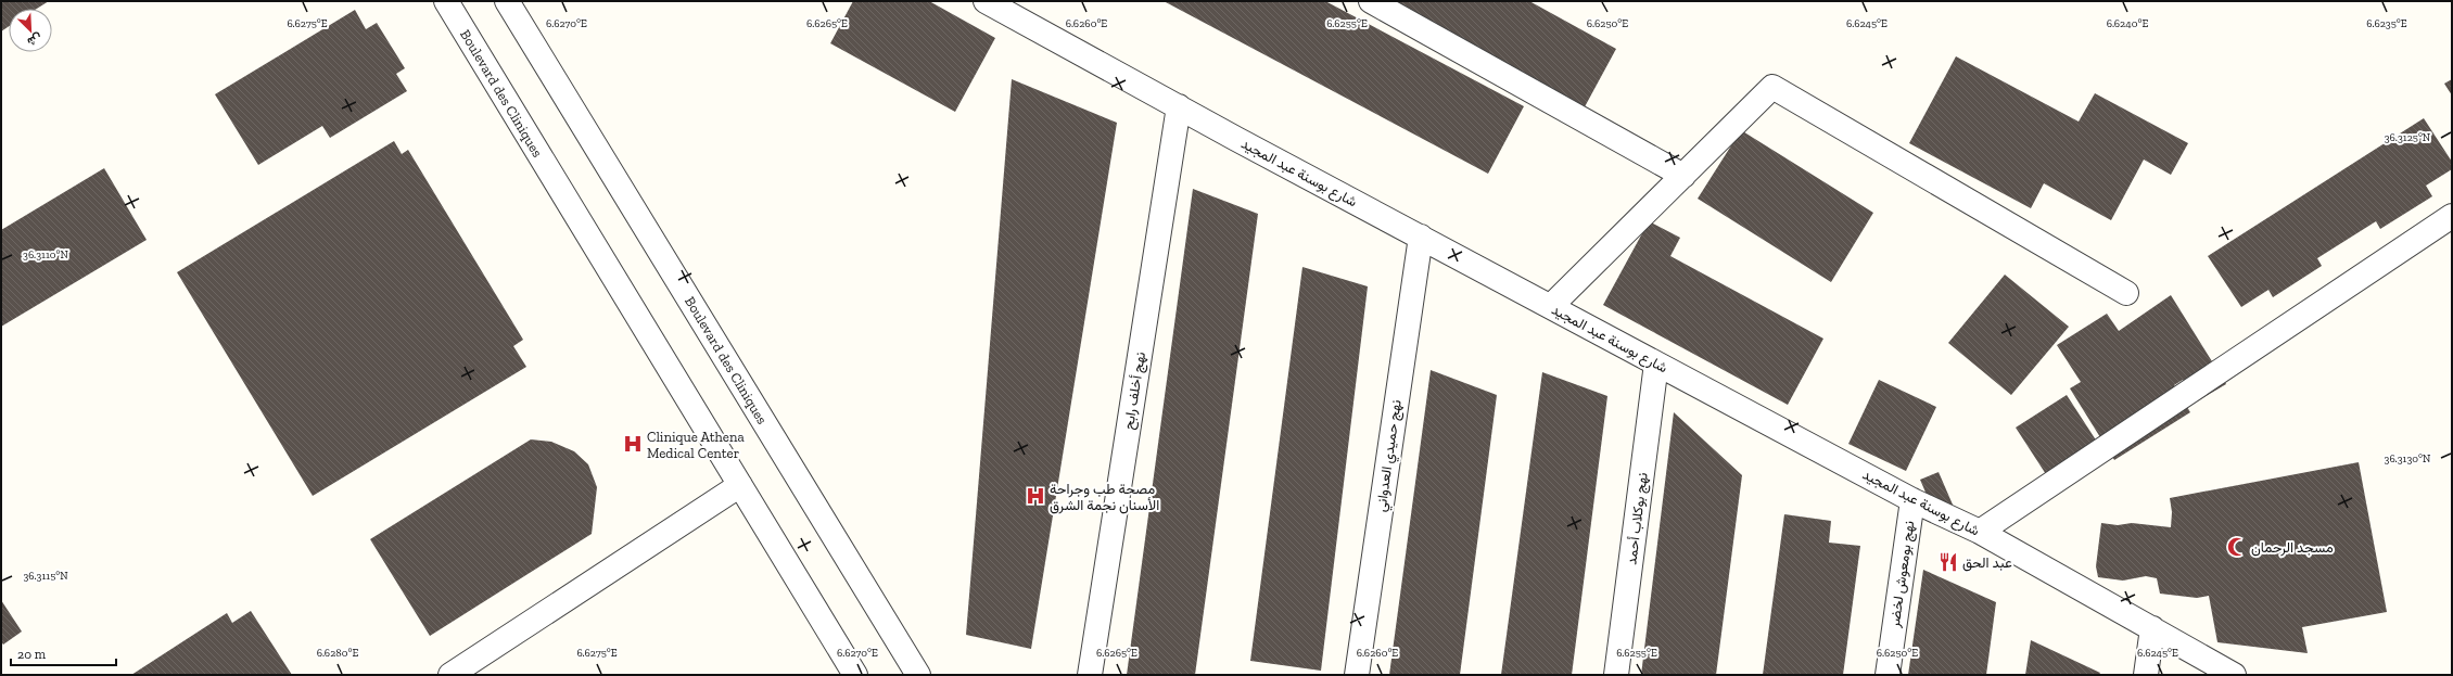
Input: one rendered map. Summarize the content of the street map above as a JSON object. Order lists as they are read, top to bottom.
{
  "streets": {
    "street": [
      "Boulevard des Cliniques",
      "شارع بوسنة عبد المجيد",
      "نهج أخلف رابح",
      "نهج حميدي العدواني",
      "نهج بوكلاب أحمد",
      "نهج بومعوش لخضر"
    ]
  },
  "crossings": [
    ["شارع بوسنة عبد المجيد", "نهج أخلف رابح"],
    ["شارع بوسنة عبد المجيد", "نهج حميدي العدواني"],
    ["شارع بوسنة عبد المجيد", "نهج بوكلاب أحمد"],
    ["شارع بوسنة عبد المجيد", "نهج بومعوش لخضر"]
  ],
  "places": {
    "hospital": ["Clinique Athena Medical Center", "مصحة طب وجراحة الأسنان نجمة الشرق"],
    "mosque": ["مسجد الرحمان"],
    "restaurant": ["عبد الحق"]
  },
  "scale_bar": "20 m",
  "north": "bottom right",
  "coordinates": [
    "6.6275°E",
    "6.6270°E",
    "6.6265°E",
    "6.6260°E",
    "6.6255°E",
    "6.6250°E",
    "6.6245°E",
    "6.6240°E",
    "6.6235°E",
    "36.3125°N",
    "36.3110°N",
    "36.3130°N",
    "36.3115°N",
    "6.6280°E"
  ]
}
